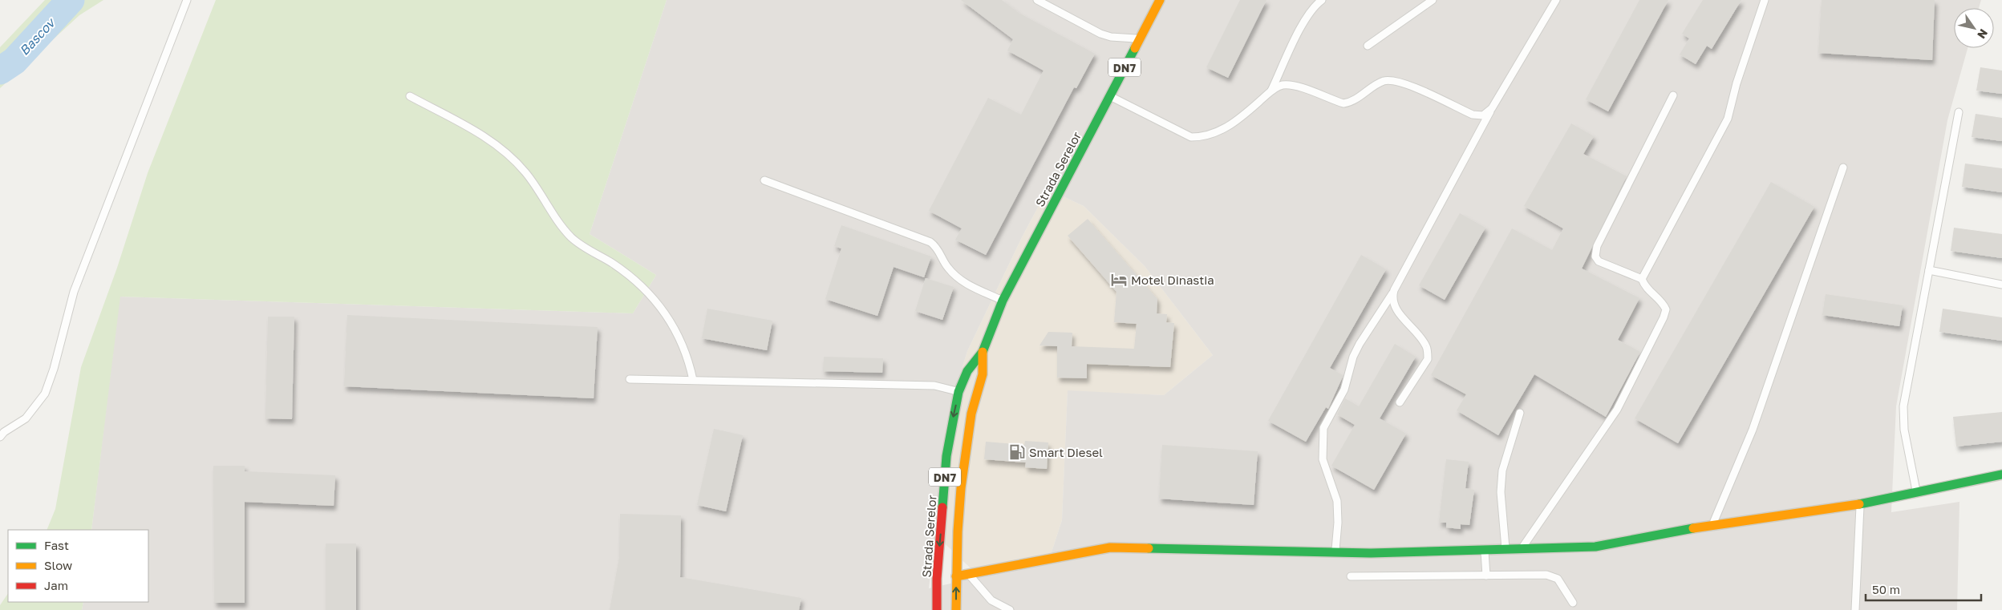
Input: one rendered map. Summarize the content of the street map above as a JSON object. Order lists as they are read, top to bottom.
{
  "streets": {
    "main road": ["DN7", "Strada Serelor"]
  },
  "water": ["Bascov"],
  "places": {
    "hotel": ["Motel Dinastia"],
    "fuel station": ["Smart Diesel"]
  },
  "legend": ["Fast", "Slow", "Jam"],
  "scale_bar": "50 m",
  "north": "bottom right"
}
